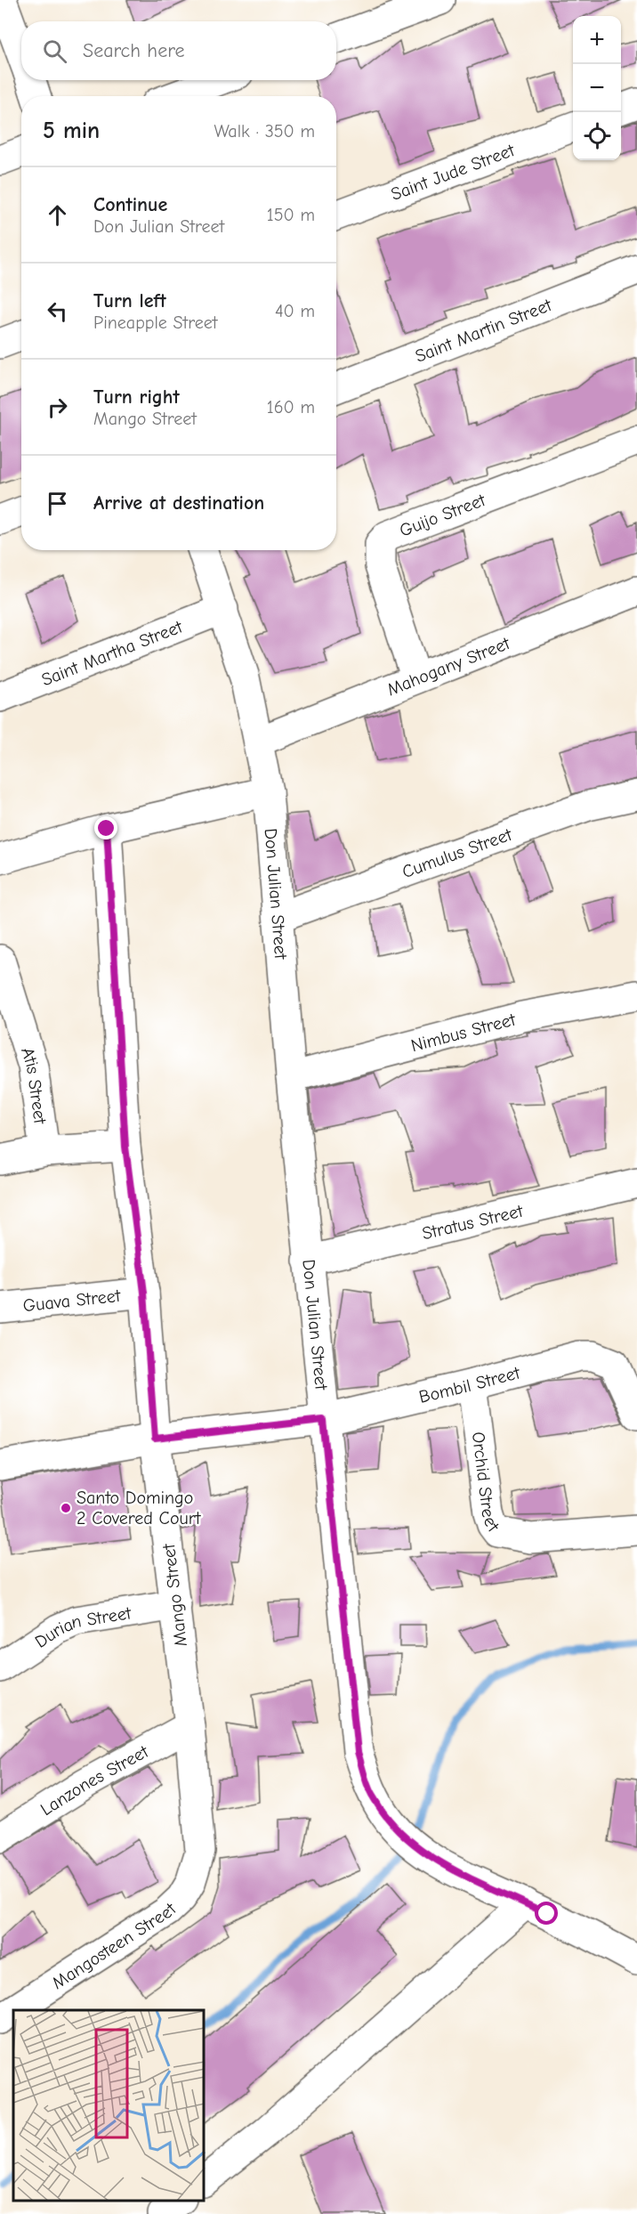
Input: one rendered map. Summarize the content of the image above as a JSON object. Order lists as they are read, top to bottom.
{
  "streets": {
    "street": [
      "Saint Jude Street",
      "Saint Martin Street",
      "Guijo Street",
      "Saint Martha Street",
      "Mahogany Street",
      "Cumulus Street",
      "Don Julian Street",
      "Nimbus Street",
      "Atis Street",
      "Stratus Street",
      "Guava Street",
      "Bombil Street",
      "Orchid Street",
      "Mango Street",
      "Durian Street",
      "Lanzones Street",
      "Mangosteen Street"
    ]
  },
  "crossings": [
    ["Guijo Street", "Mahogany Street"],
    ["Saint Martha Street", "Don Julian Street"],
    ["Mahogany Street", "Don Julian Street"],
    ["Cumulus Street", "Don Julian Street"],
    ["Don Julian Street", "Nimbus Street"],
    ["Don Julian Street", "Stratus Street"],
    ["Don Julian Street", "Bombil Street"],
    ["Guava Street", "Mango Street"],
    ["Bombil Street", "Orchid Street"],
    ["Bombil Street", "Mango Street"],
    ["Mango Street", "Durian Street"],
    ["Mango Street", "Lanzones Street"],
    ["Mango Street", "Mangosteen Street"]
  ],
  "places": ["Santo Domingo 2 Covered Court"],
  "page": {
    "map_buttons": ["+", "−"],
    "search": "Search here",
    "heading": ["5 min", "Walk · 350 m"],
    "list": [
      ["Continue", "Don Julian Street", "150 m"],
      ["Turn left", "Pineapple Street", "40 m"],
      ["Turn right", "Mango Street", "160 m"],
      "Arrive at destination"
    ]
  }
}
